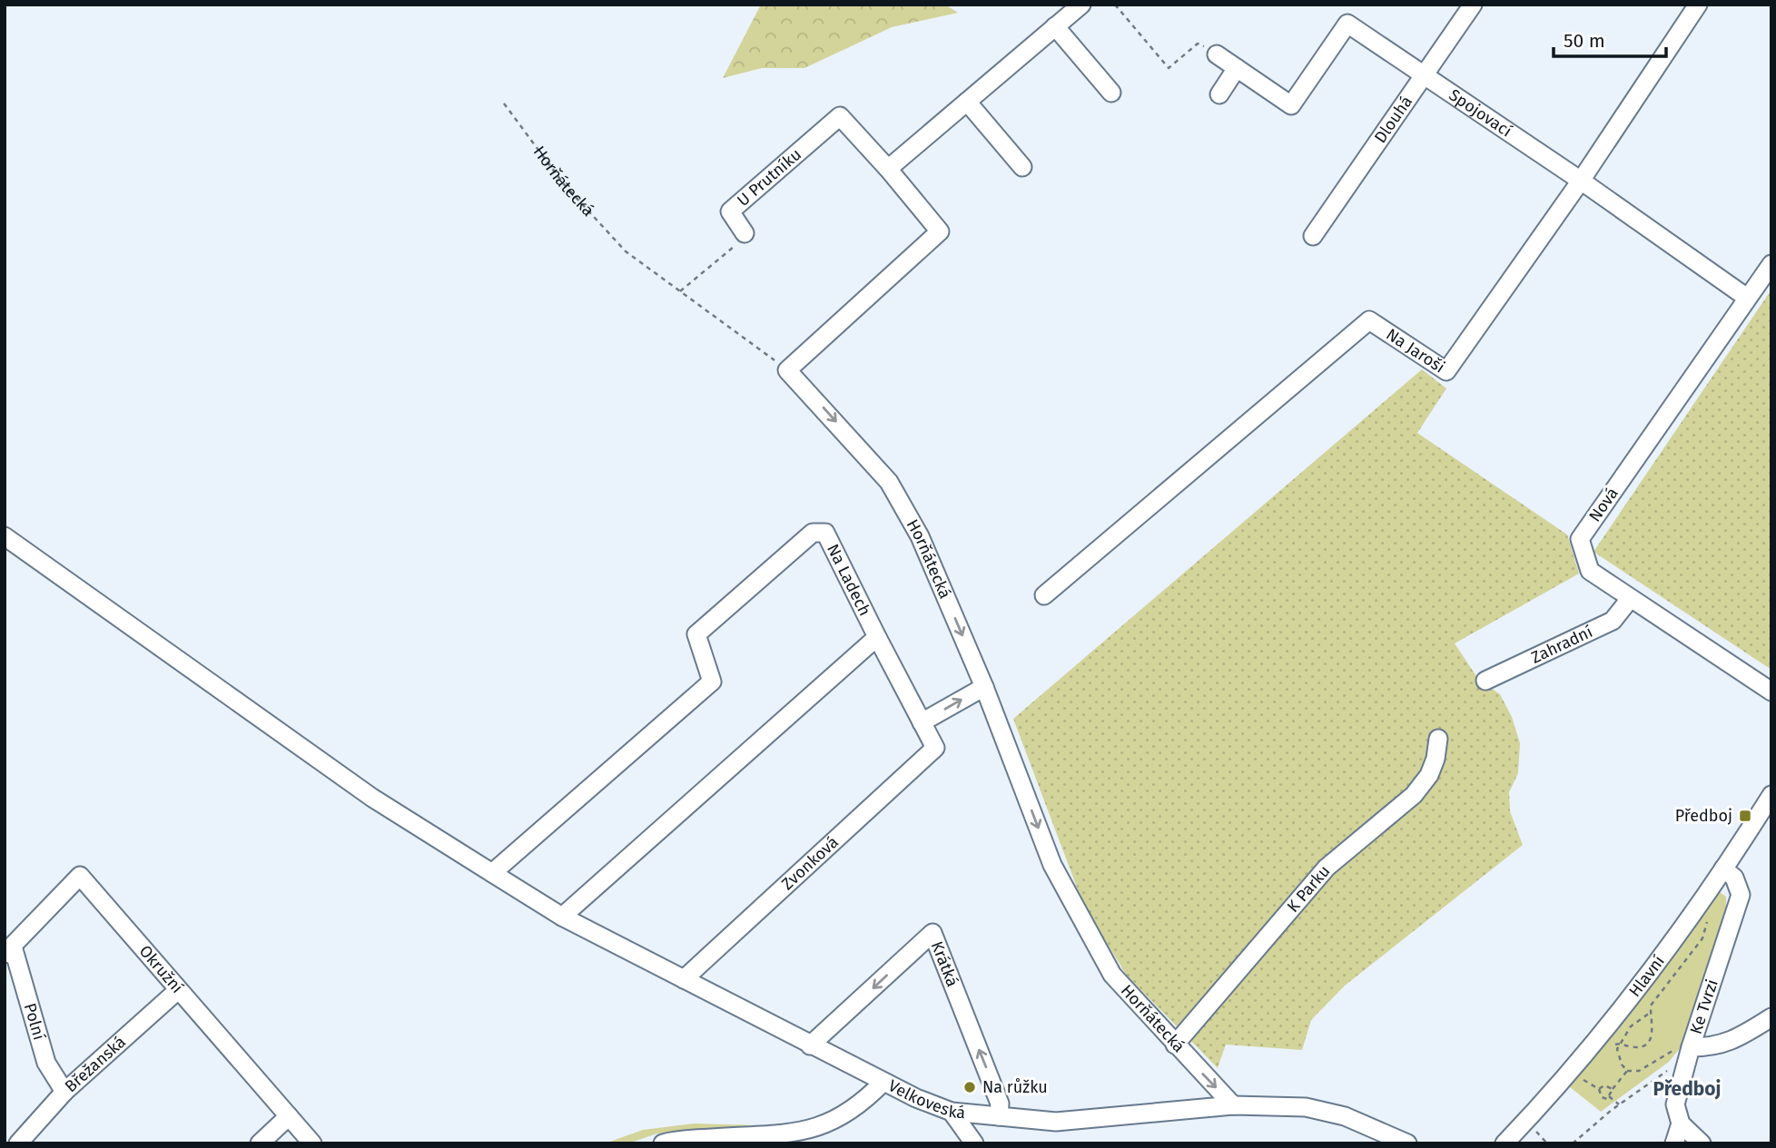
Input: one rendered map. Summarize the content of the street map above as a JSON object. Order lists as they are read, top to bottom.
{
  "streets": {
    "street": [
      "Spojovací",
      "Dlouhá",
      "U Prutníku",
      "Horňátecká",
      "Na Jaroši",
      "Nová",
      "Na Ladech",
      "Zahradní",
      "Zvonková",
      "K Parku",
      "Krátká",
      "Okružní",
      "Hlavní",
      "Ke Tvrzi",
      "Polní",
      "Břežanská",
      "Velkoveská"
    ]
  },
  "crossings": [
    ["Spojovací", "Dlouhá"],
    ["Spojovací", "Na Jaroši"],
    ["Spojovací", "Nová"],
    ["U Prutníku", "Horňátecká"],
    ["Horňátecká", "K Parku"],
    ["Horňátecká", "Velkoveská"],
    ["Nová", "Zahradní"],
    ["Na Ladech", "Velkoveská"],
    ["Zvonková", "Velkoveská"],
    ["Krátká", "Velkoveská"],
    ["Okružní", "Polní"],
    ["Okružní", "Břežanská"],
    ["Hlavní", "Ke Tvrzi"],
    ["Polní", "Břežanská"]
  ],
  "one_way": ["Horňátecká"],
  "districts": ["Předboj"],
  "places": {
    "transit": ["Předboj"],
    "other": ["Na růžku"]
  },
  "scale_bar": "50 m"
}
